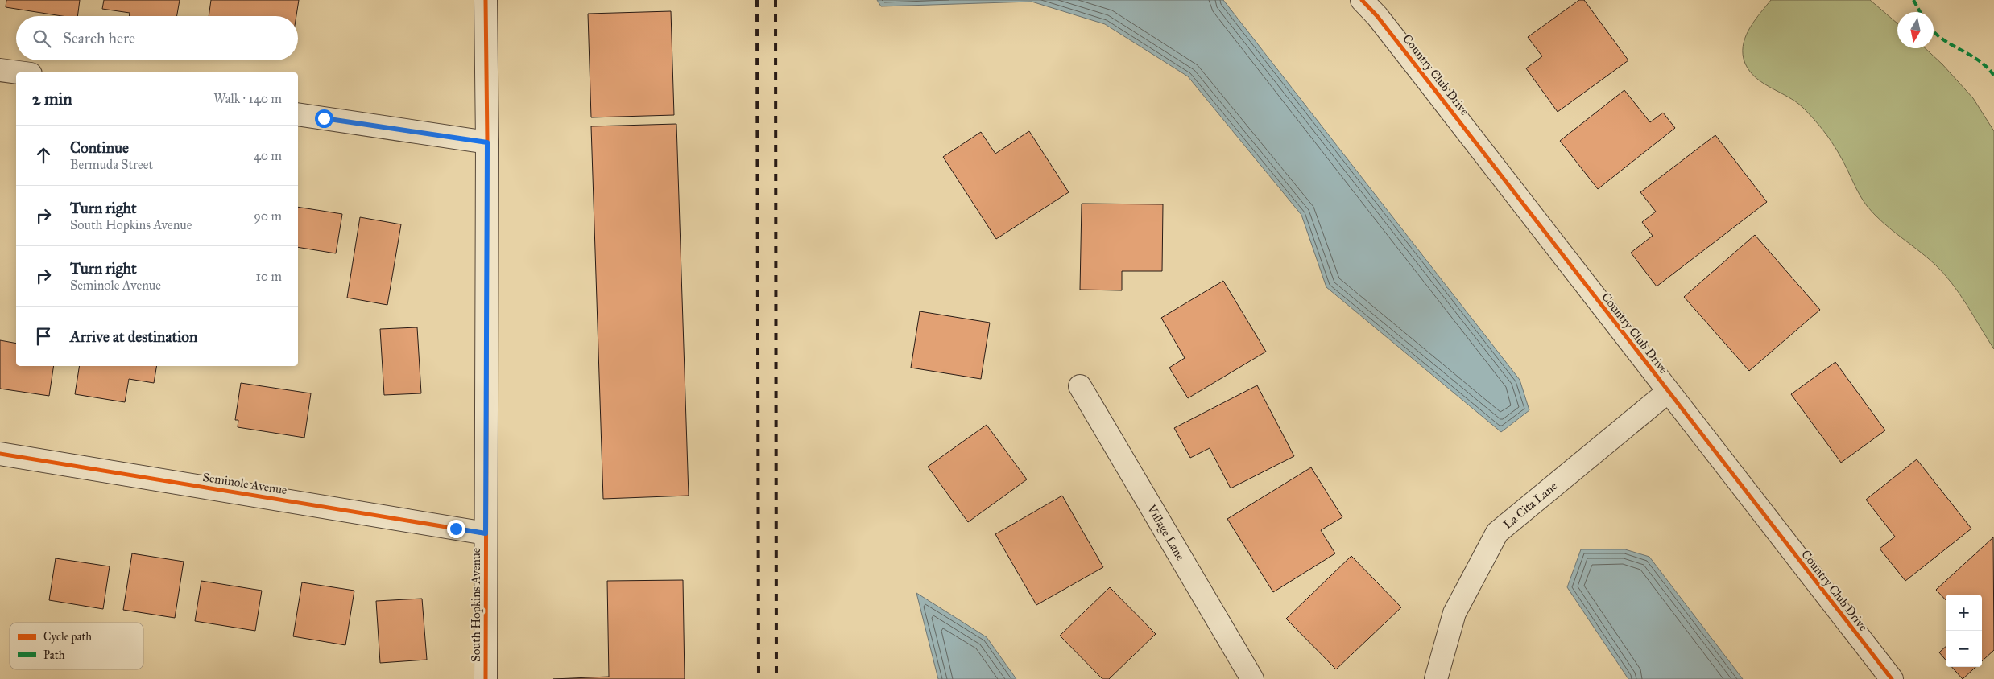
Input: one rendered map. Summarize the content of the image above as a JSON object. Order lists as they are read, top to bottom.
{
  "streets": {
    "street": [
      "Country Club Drive",
      "Seminole Avenue",
      "La Cita Lane",
      "Village Lane",
      "South Hopkins Avenue"
    ]
  },
  "crossings": [
    ["Country Club Drive", "La Cita Lane"],
    ["Seminole Avenue", "South Hopkins Avenue"]
  ],
  "legend": ["Cycle path", "Path"],
  "north": "bottom",
  "page": {
    "search": "Search here",
    "heading": ["2 min", "Walk · 140 m"],
    "list": [
      ["Continue", "Bermuda Street", "40 m"],
      ["Turn right", "South Hopkins Avenue", "90 m"],
      ["Turn right", "Seminole Avenue", "10 m"],
      "Arrive at destination"
    ],
    "map_buttons": ["+", "−"]
  }
}
